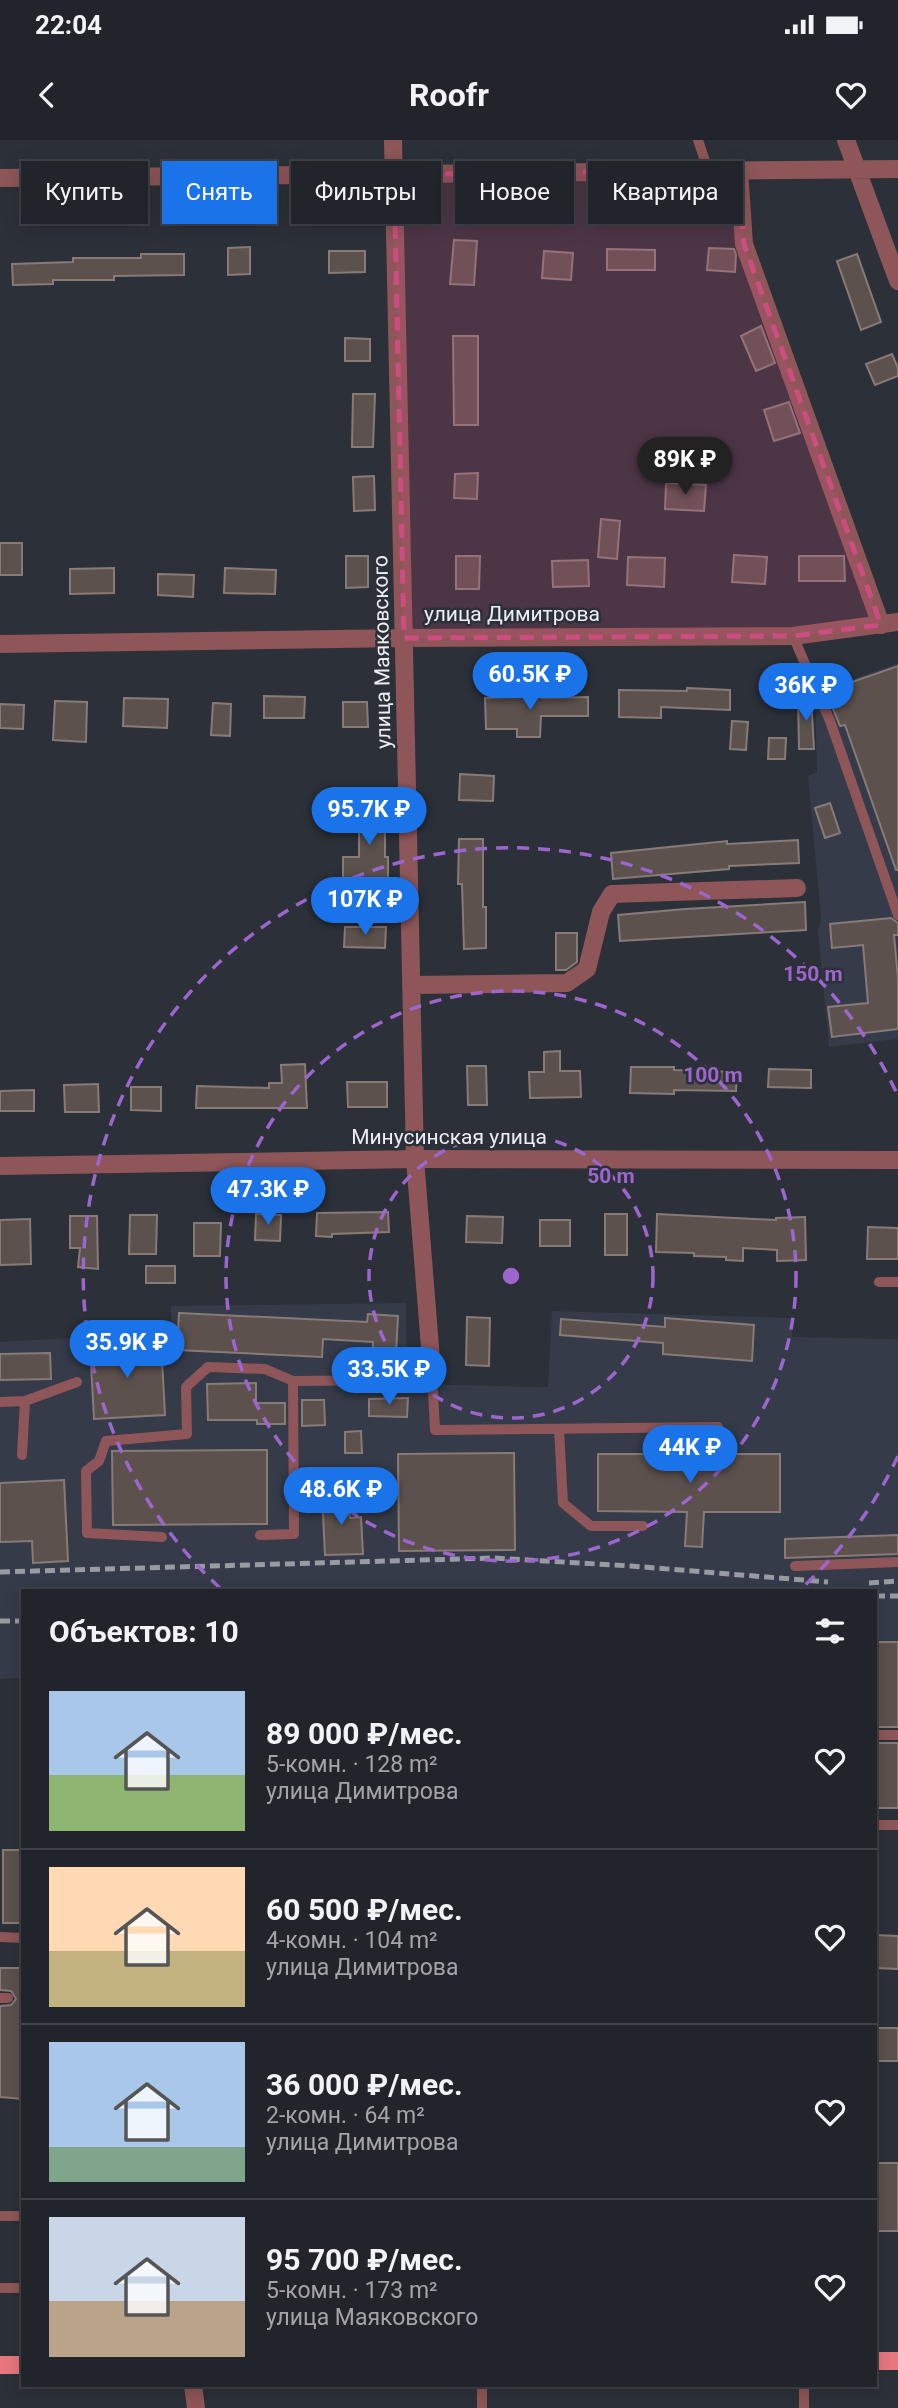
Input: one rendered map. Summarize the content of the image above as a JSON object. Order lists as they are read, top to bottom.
{
  "streets": {
    "street": ["улица Димитрова", "улица Маяковского", "Минусинская улица"]
  },
  "crossings": [
    ["улица Димитрова", "улица Маяковского"],
    ["улица Маяковского", "Минусинская улица"]
  ],
  "page": {
    "status": "22:04",
    "header": "Roofr",
    "chip": [
      "Купить",
      "Снять",
      "Фильтры",
      "Новое",
      "Квартира"
    ],
    "price": [
      "89K ₽",
      "60.5K ₽",
      "36K ₽",
      "95.7K ₽",
      "107K ₽",
      "47.3K ₽",
      "35.9K ₽",
      "33.5K ₽",
      "44K ₽",
      "48.6K ₽"
    ],
    "heading": "Объектов: 10",
    "list": [
      {
        "name": "89 000 ₽/мес.",
        "note": "5-комн. · 128 m² · улица Димитрова"
      },
      {
        "name": "60 500 ₽/мес.",
        "note": "4-комн. · 104 m² · улица Димитрова"
      },
      {
        "name": "36 000 ₽/мес.",
        "note": "2-комн. · 64 m² · улица Димитрова"
      },
      {
        "name": "95 700 ₽/мес.",
        "note": "5-комн. · 173 m² · улица Маяковского"
      }
    ]
  },
  "rings": ["150 m", "100 m", "50 m"]
}
